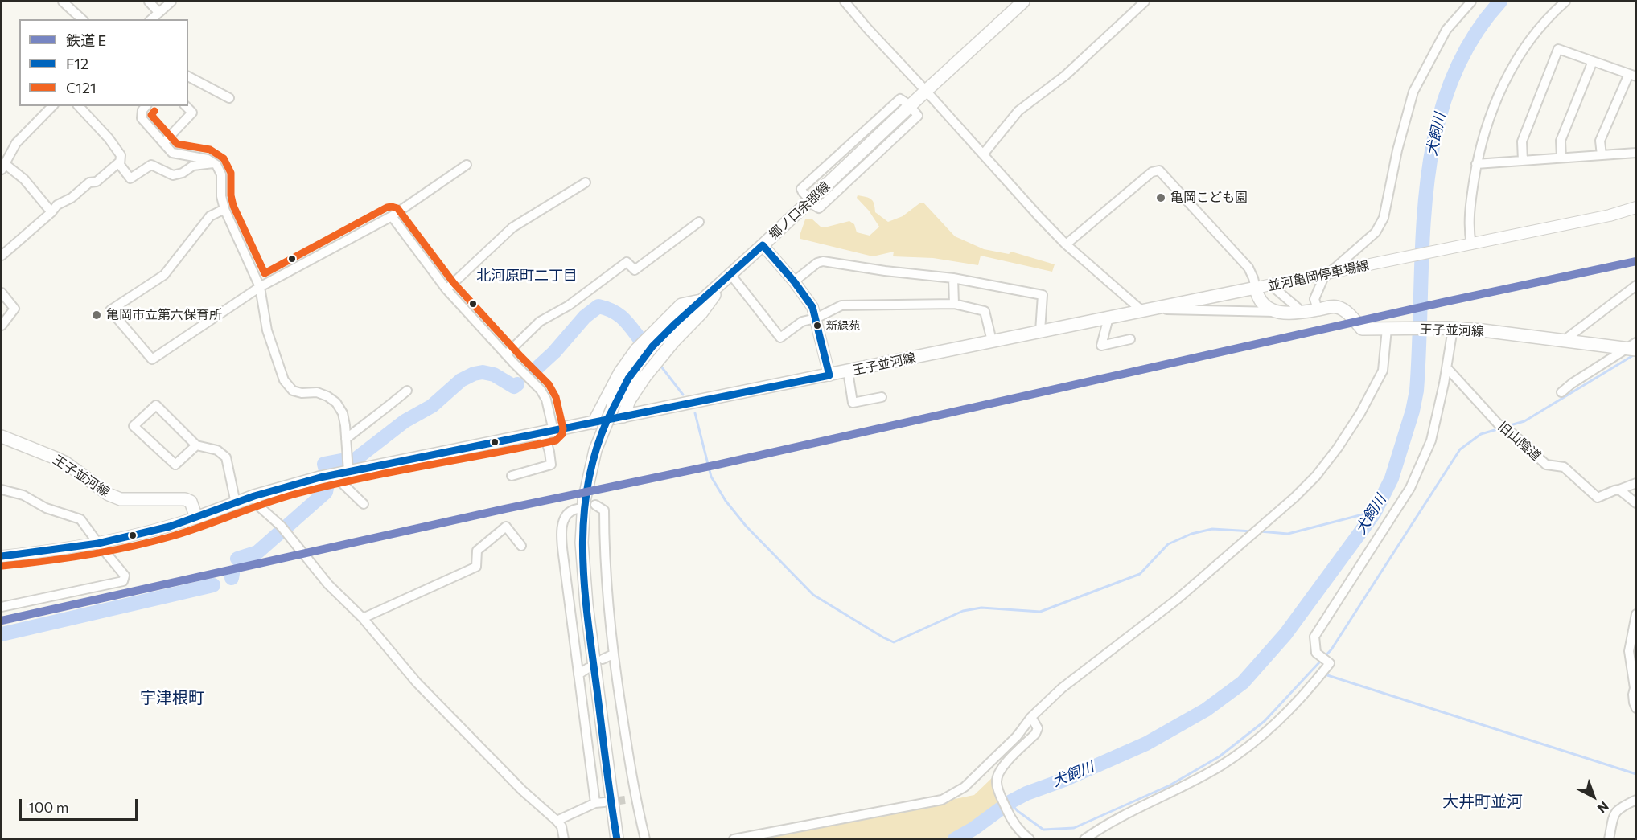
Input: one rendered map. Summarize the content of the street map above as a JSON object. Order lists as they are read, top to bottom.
{
  "streets": {
    "main road": ["郷ノ口余部線", "王子並河線"],
    "street": ["並河亀岡停車場線", "旧山陰道"]
  },
  "crossings": [
    ["並河亀岡停車場線", "王子並河線"]
  ],
  "districts": ["北河原町二丁目", "宇津根町", "大井町並河"],
  "water": ["犬飼川"],
  "places": ["亀岡こども園", "亀岡市立第六保育所", "新緑苑"],
  "lines": ["transit line C121", "transit line F12", "rail line E"],
  "legend": ["鉄道 E", "F12", "C121"],
  "scale_bar": "100 m",
  "north": "bottom right"
}
